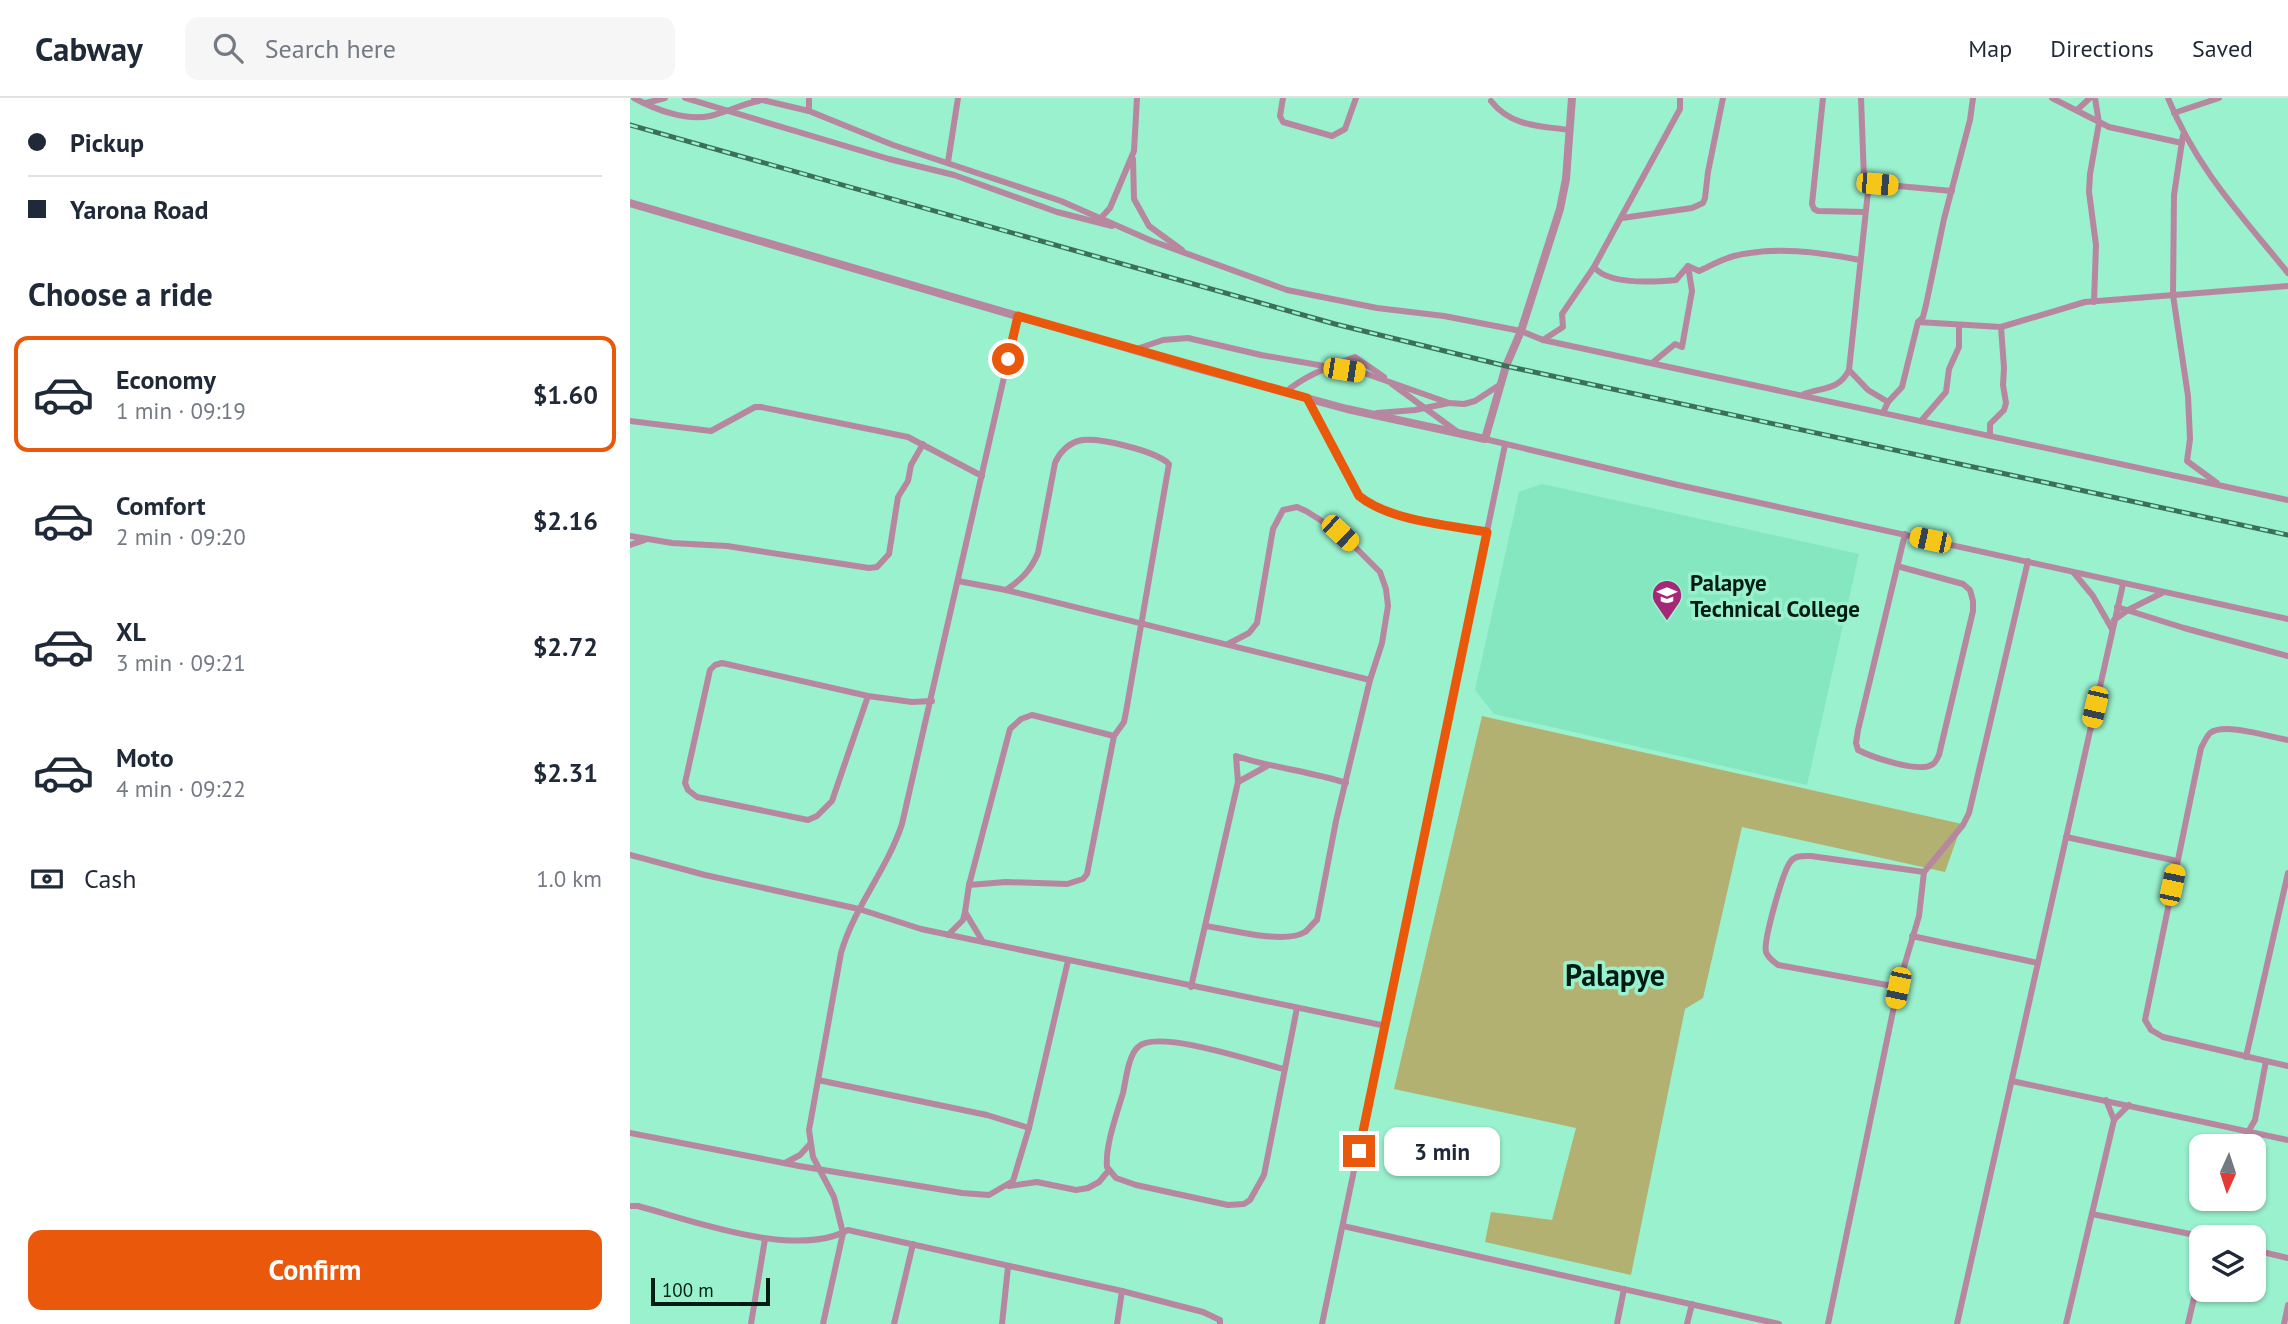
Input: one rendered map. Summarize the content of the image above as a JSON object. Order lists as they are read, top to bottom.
{
  "districts": ["Palapye"],
  "places": {
    "school or university": ["Palapye Technical College"]
  },
  "scale_bar": "100 m",
  "north": "bottom",
  "page": {
    "header": "Cabway",
    "search": "Search here",
    "nav": ["Map", "Directions", "Saved"],
    "banner": ["Pickup", "Yarona Road"],
    "heading": "Choose a ride",
    "list": [
      {
        "name": "Economy",
        "note": "1 min · 09:19",
        "value": "$1.60"
      },
      {
        "name": "Comfort",
        "note": "2 min · 09:20",
        "value": "$2.16"
      },
      {
        "name": "XL",
        "note": "3 min · 09:21",
        "value": "$2.72"
      },
      {
        "name": "Moto",
        "note": "4 min · 09:22",
        "value": "$2.31"
      }
    ],
    "pay": ["Cash", "1.0 km"],
    "bubble": "3 min",
    "buttons": "Confirm",
    "scale": "100 m"
  }
}
